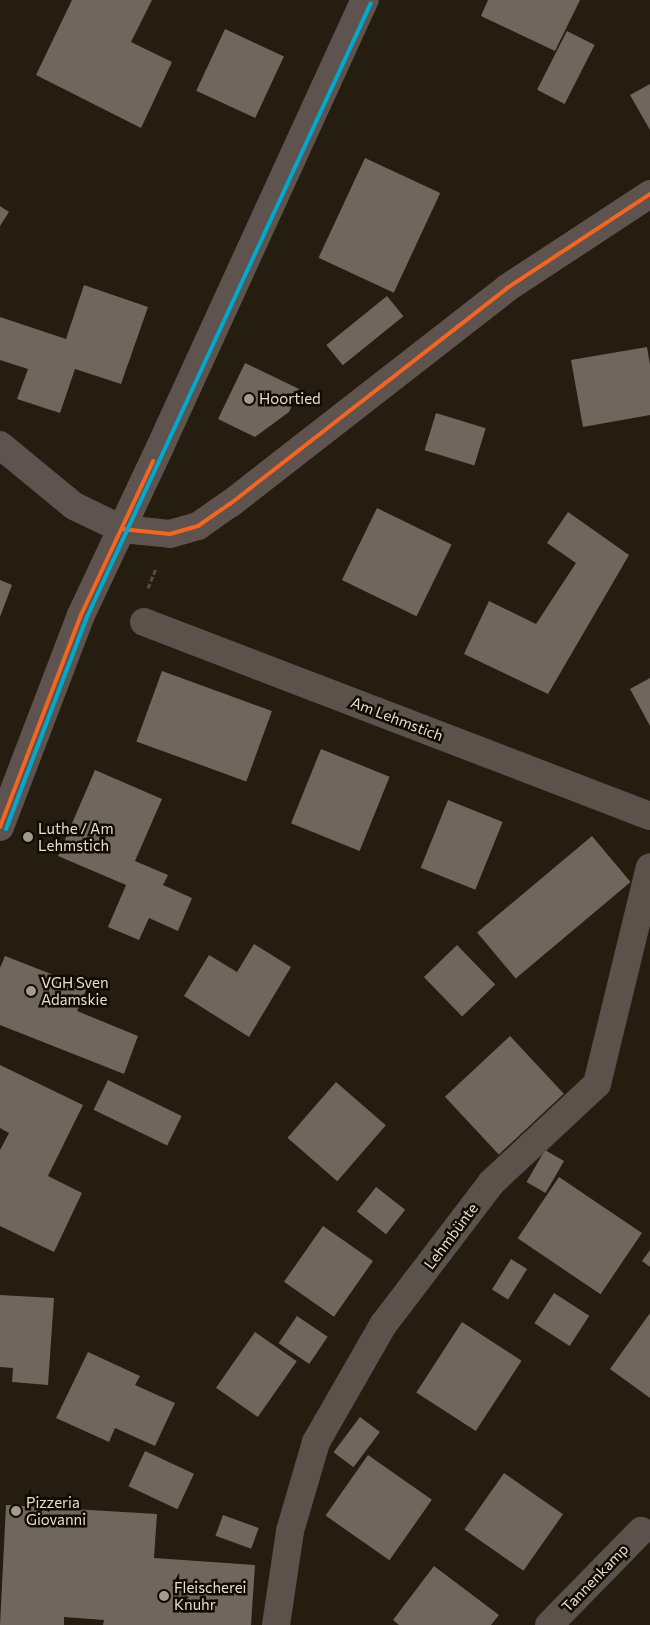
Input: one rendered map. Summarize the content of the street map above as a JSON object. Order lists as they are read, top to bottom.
{
  "streets": {
    "street": ["Am Lehmstich", "Lehmbünte", "Tannenkamp"]
  },
  "places": [
    "Hoortied",
    "Luthe / Am Lehmstich",
    "VGH Sven Adamskie",
    "Pizzeria Giovanni",
    "Fleischerei Knuhr"
  ]
}
